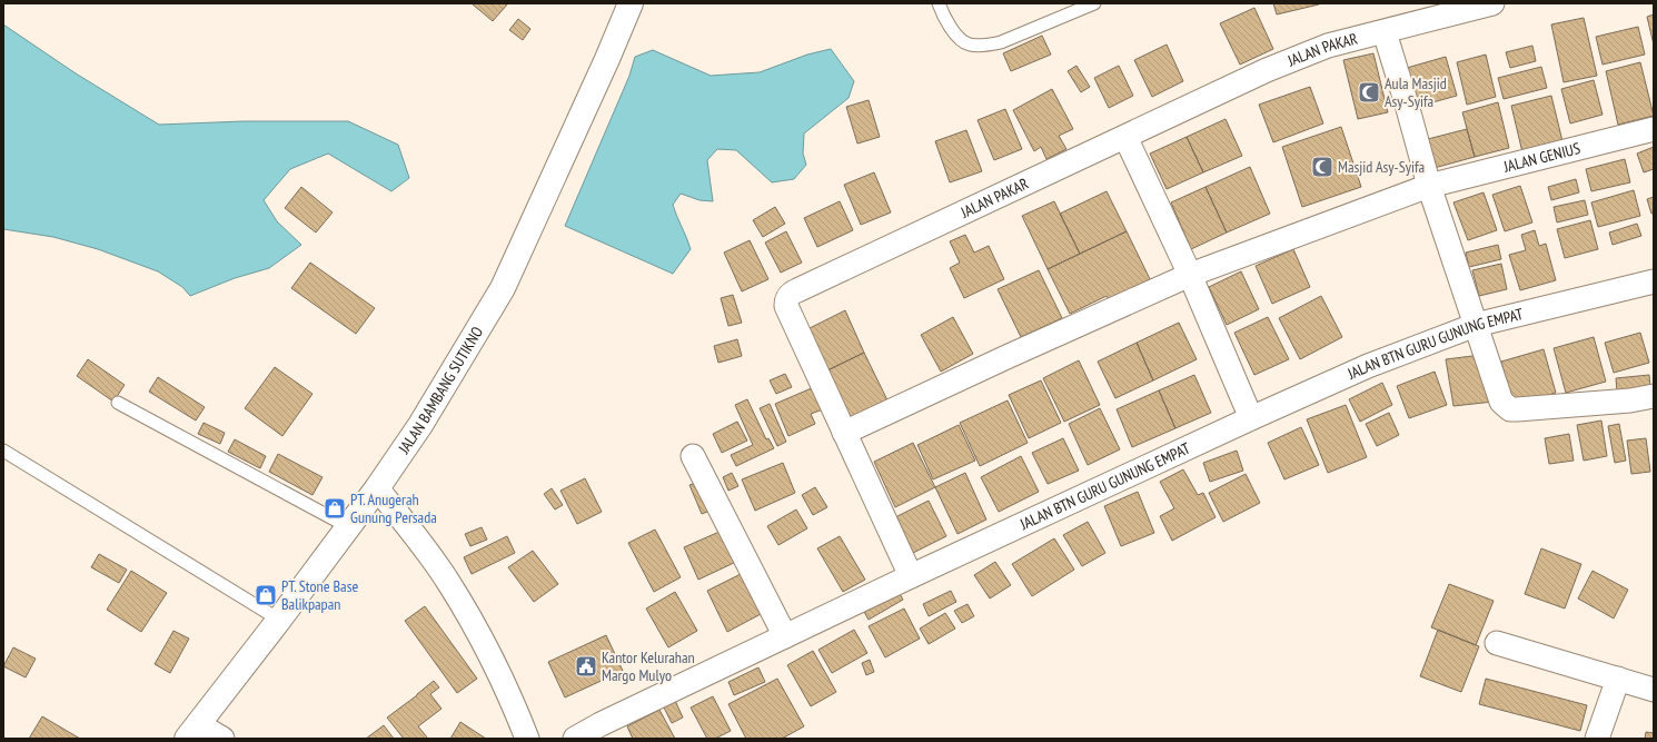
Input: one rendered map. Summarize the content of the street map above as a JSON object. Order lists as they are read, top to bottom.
{
  "streets": {
    "street": [
      "JALAN PAKAR",
      "JALAN GENIUS",
      "JALAN BTN GURU GUNUNG EMPAT",
      "JALAN BAMBANG SUTIKNO"
    ]
  },
  "crossings": [
    ["JALAN PAKAR", "JALAN GENIUS"],
    ["JALAN PAKAR", "JALAN BTN GURU GUNUNG EMPAT"]
  ],
  "places": {
    "mosque": ["Aula Masjid Asy-Syifa", "Masjid Asy-Syifa"],
    "shop": ["PT. Anugerah Gunung Persada", "PT. Stone Base Balikpapan"],
    "public building": ["Kantor Kelurahan Margo Mulyo"]
  }
}
